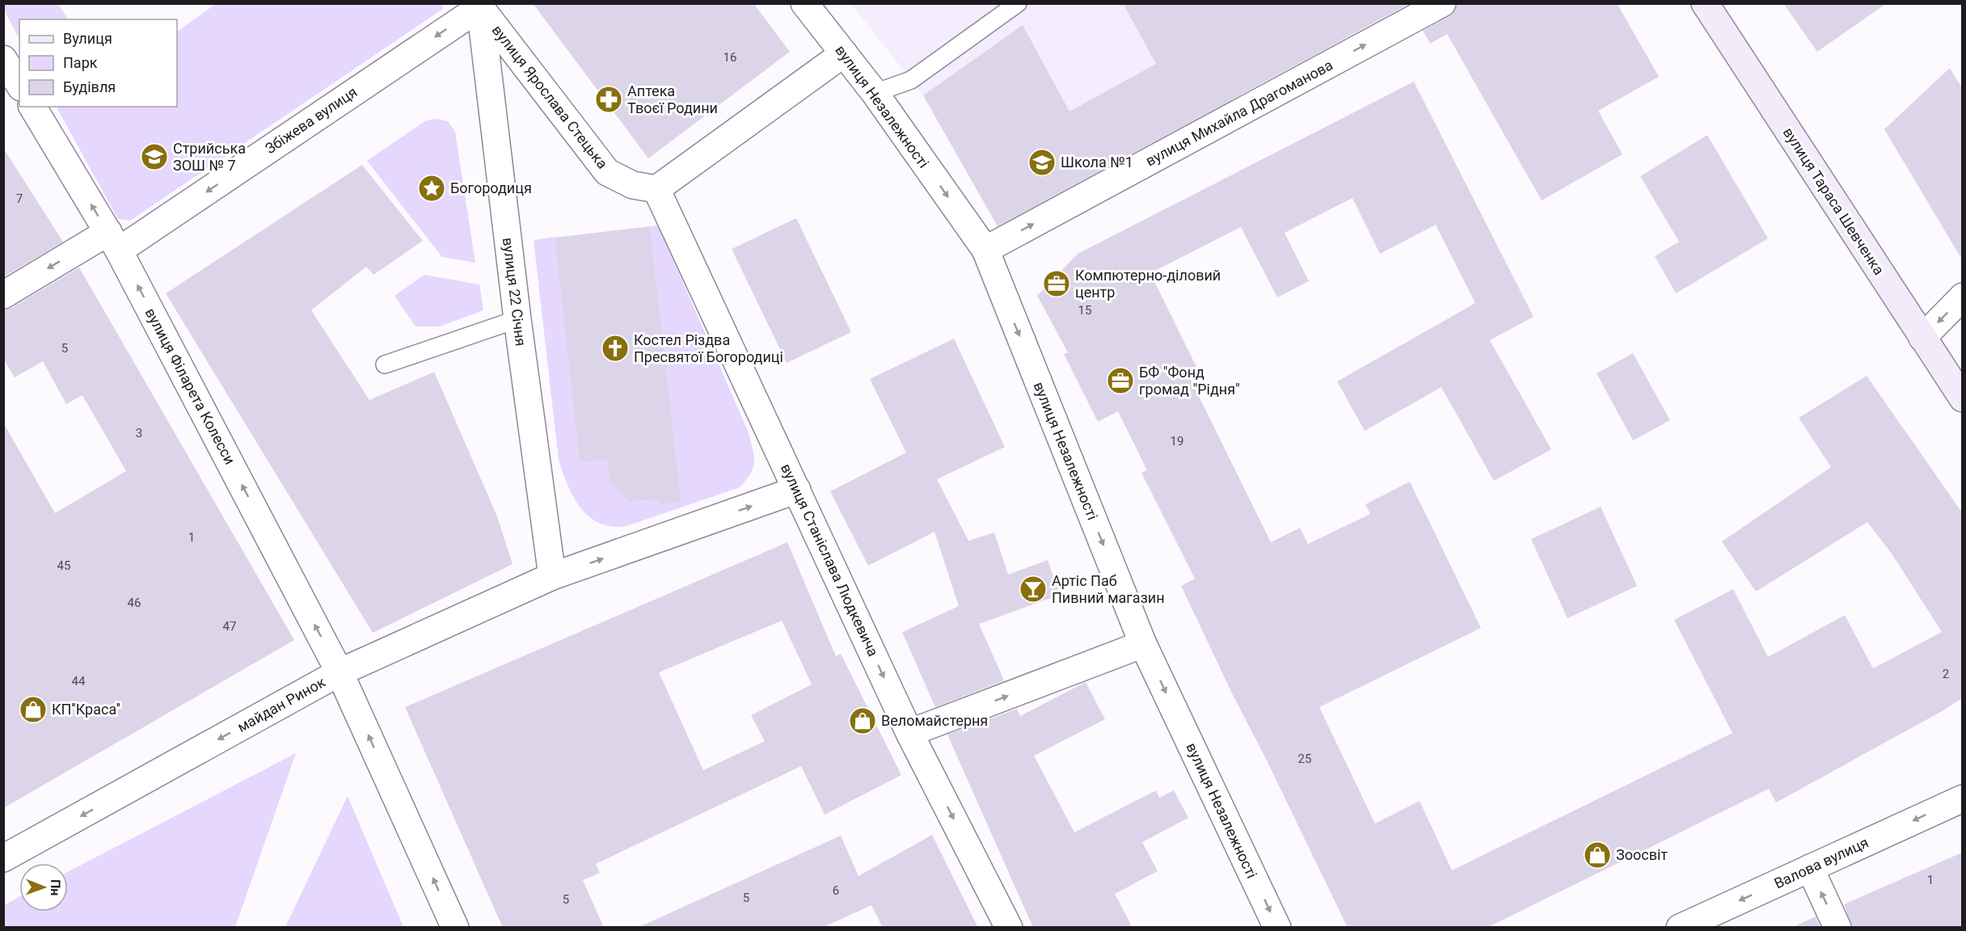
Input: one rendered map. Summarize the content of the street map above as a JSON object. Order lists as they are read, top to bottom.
{
  "streets": {
    "main road": ["вулиця Тараса Шевченка"],
    "street": [
      "вулиця Ярослава Стецька",
      "вулиця Незалежності",
      "вулиця Михайла Драгоманова",
      "Збіжева вулиця",
      "вулиця 22 Січня",
      "вулиця Філарета Колесси",
      "вулиця Станіслава Людкевича",
      "майдан Ринок",
      "Валова вулиця"
    ]
  },
  "crossings": [
    ["вулиця Ярослава Стецька", "Збіжева вулиця"],
    ["вулиця Ярослава Стецька", "вулиця 22 Січня"],
    ["вулиця Ярослава Стецька", "вулиця Станіслава Людкевича"],
    ["вулиця Незалежності", "вулиця Михайла Драгоманова"],
    ["Збіжева вулиця", "вулиця 22 Січня"],
    ["Збіжева вулиця", "вулиця Філарета Колесси"],
    ["вулиця Філарета Колесси", "майдан Ринок"]
  ],
  "one_way": [
    "вулиця Незалежності",
    "вулиця Михайла Драгоманова",
    "Збіжева вулиця",
    "вулиця Філарета Колесси",
    "вулиця Станіслава Людкевича",
    "Валова вулиця"
  ],
  "places": {
    "pharmacy": ["Аптека Твоєї Родини"],
    "school or university": ["Стрийська ЗОШ № 7", "Школа №1"],
    "place": ["Богородиця"],
    "office": ["Компютерно-діловий центр", "БФ \"Фонд громад \"Рідня\""],
    "church": ["Костел Різдва Пресвятої Богородиці"],
    "bar": ["Артіс Паб Пивний магазин"],
    "shop": ["КП''Краса''", "Веломайстерня", "Зоосвіт"]
  },
  "house_numbers": [
    "16",
    "7",
    "15",
    "5",
    "3",
    "19",
    "1",
    "45",
    "46",
    "47",
    "2",
    "44",
    "25",
    "1",
    "6",
    "5",
    "5"
  ],
  "legend": ["Вулиця", "Парк", "Будівля"],
  "north": "right"
}
